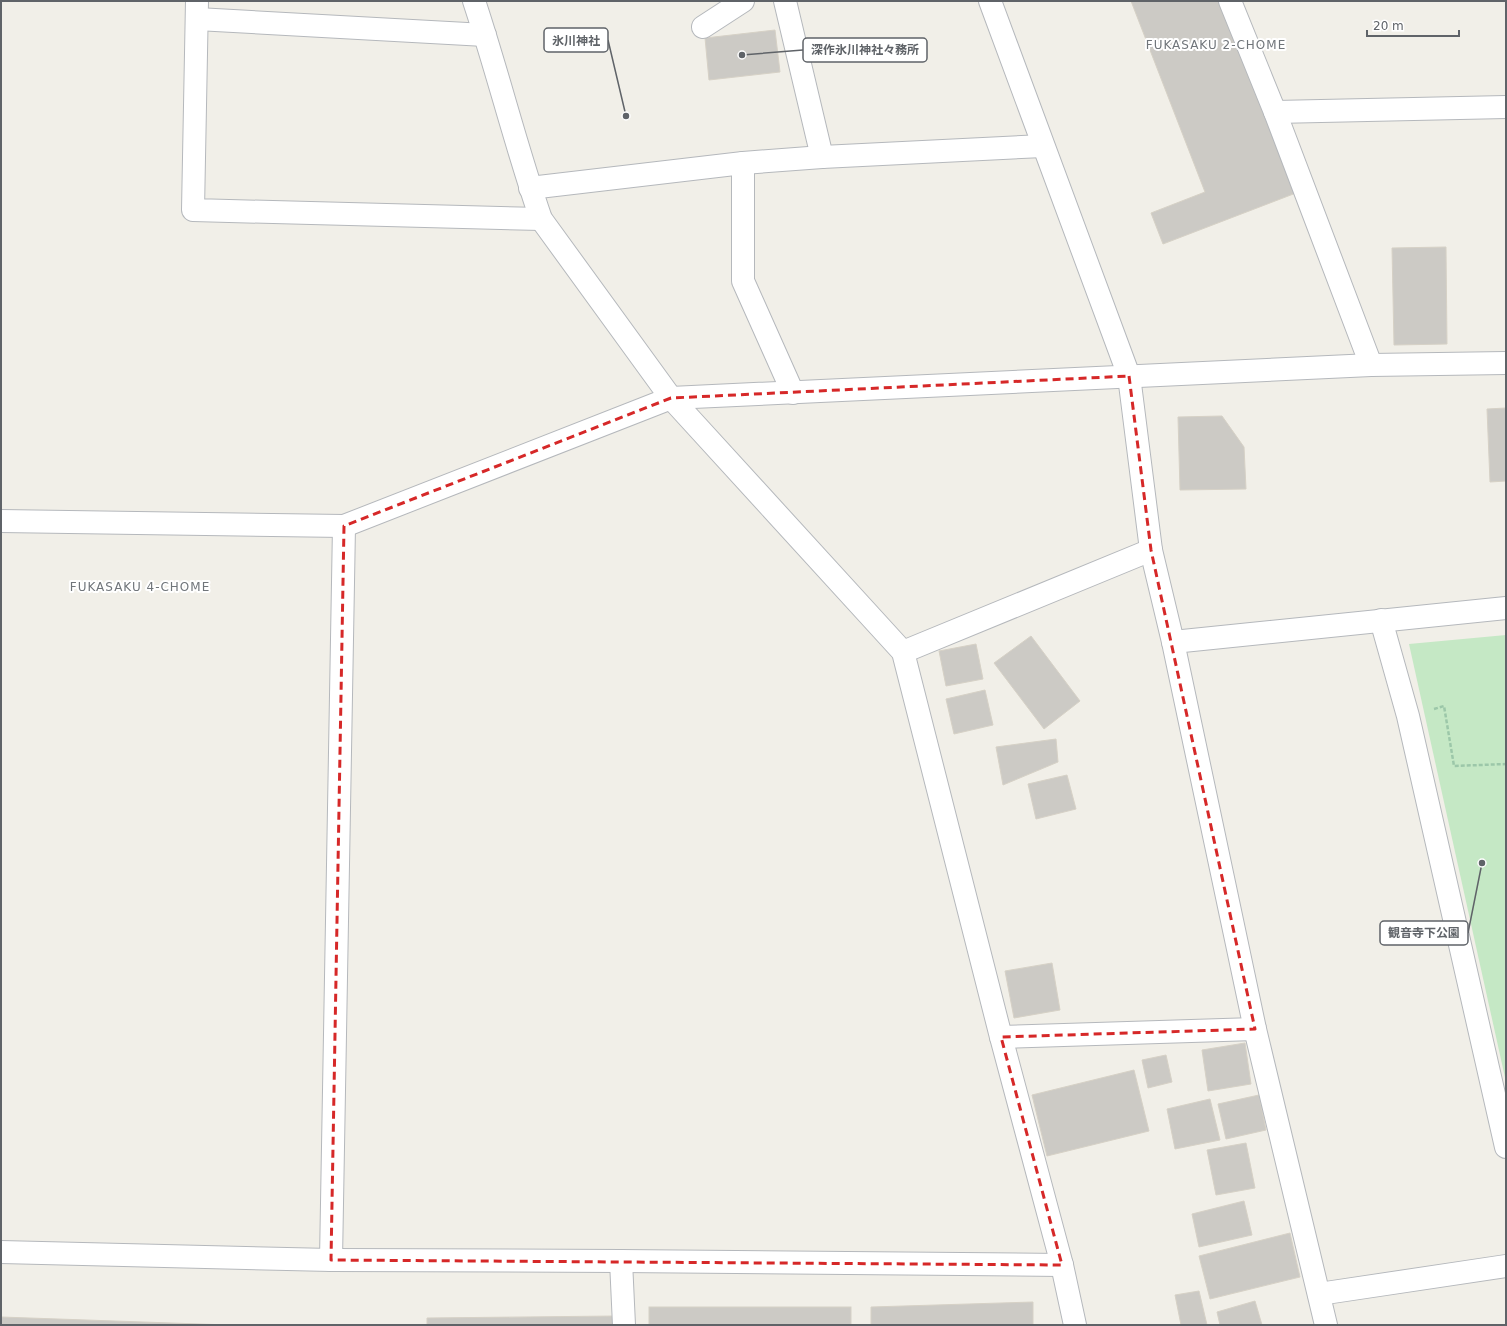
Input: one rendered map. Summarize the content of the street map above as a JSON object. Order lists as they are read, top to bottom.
{
  "districts": ["FUKASAKU 2-CHOME", "FUKASAKU 4-CHOME"],
  "places": ["深作氷川神社々務所", "氷川神社", "観音寺下公園"],
  "scale_bar": "20 m"
}
